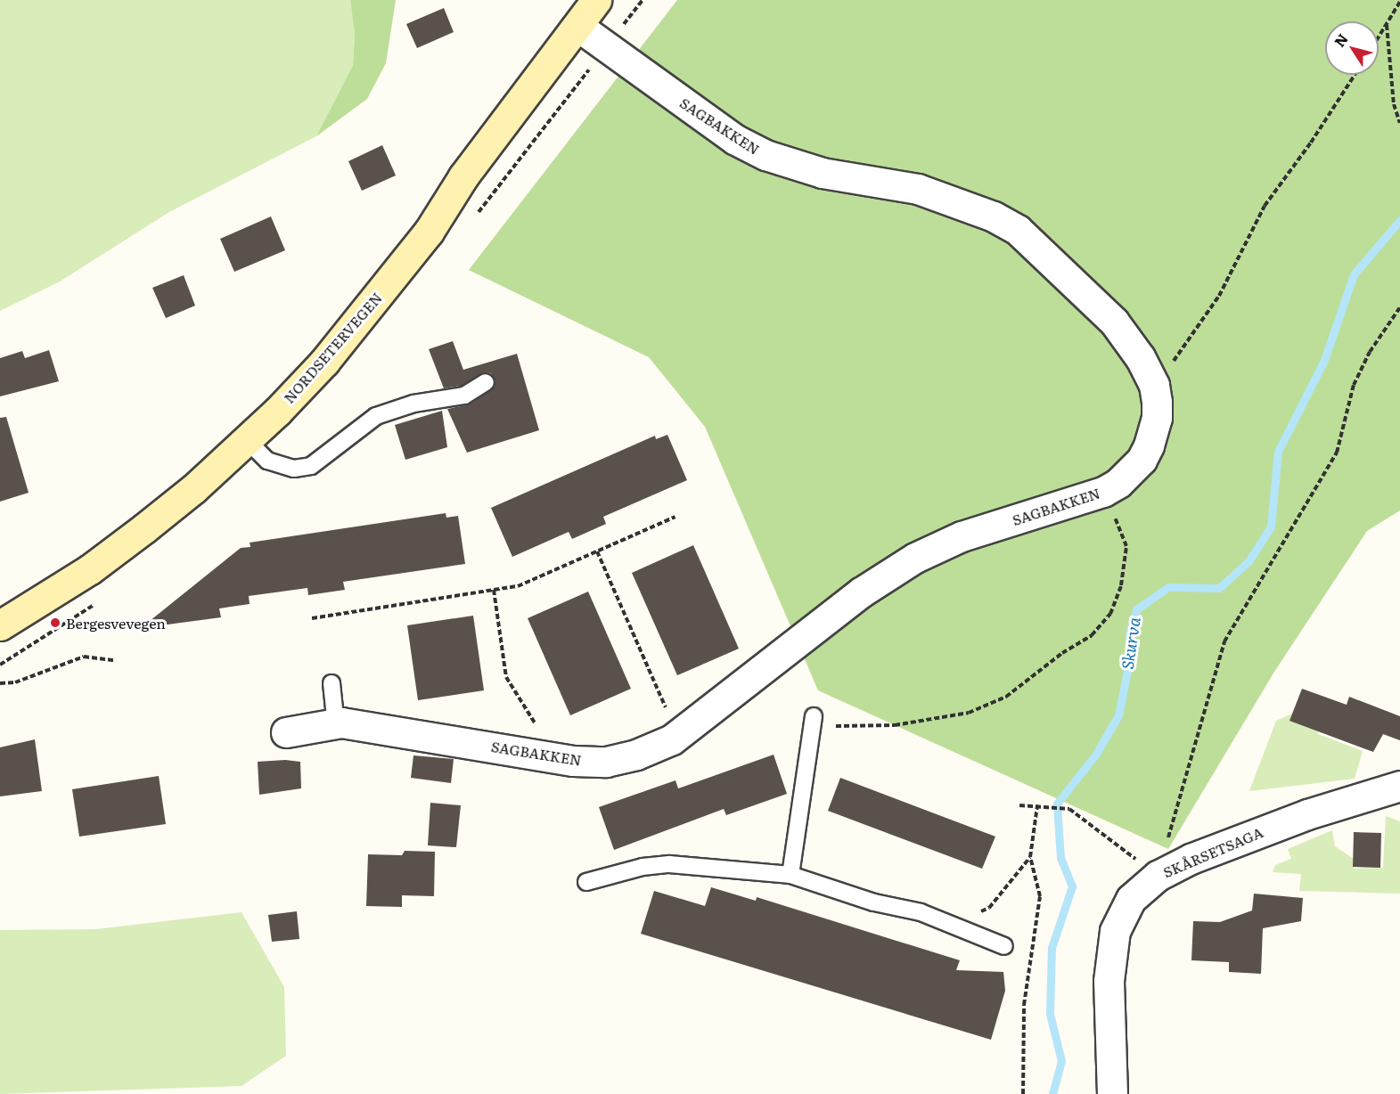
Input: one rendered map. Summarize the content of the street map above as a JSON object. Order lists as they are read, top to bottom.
{
  "streets": {
    "main road": ["NORDSETERVEGEN"],
    "street": ["SAGBAKKEN", "SKÅRSETSAGA"]
  },
  "crossings": [
    ["SAGBAKKEN", "NORDSETERVEGEN"]
  ],
  "water": ["Skurva"],
  "places": ["Bergesvevegen"],
  "north": "top left"
}
